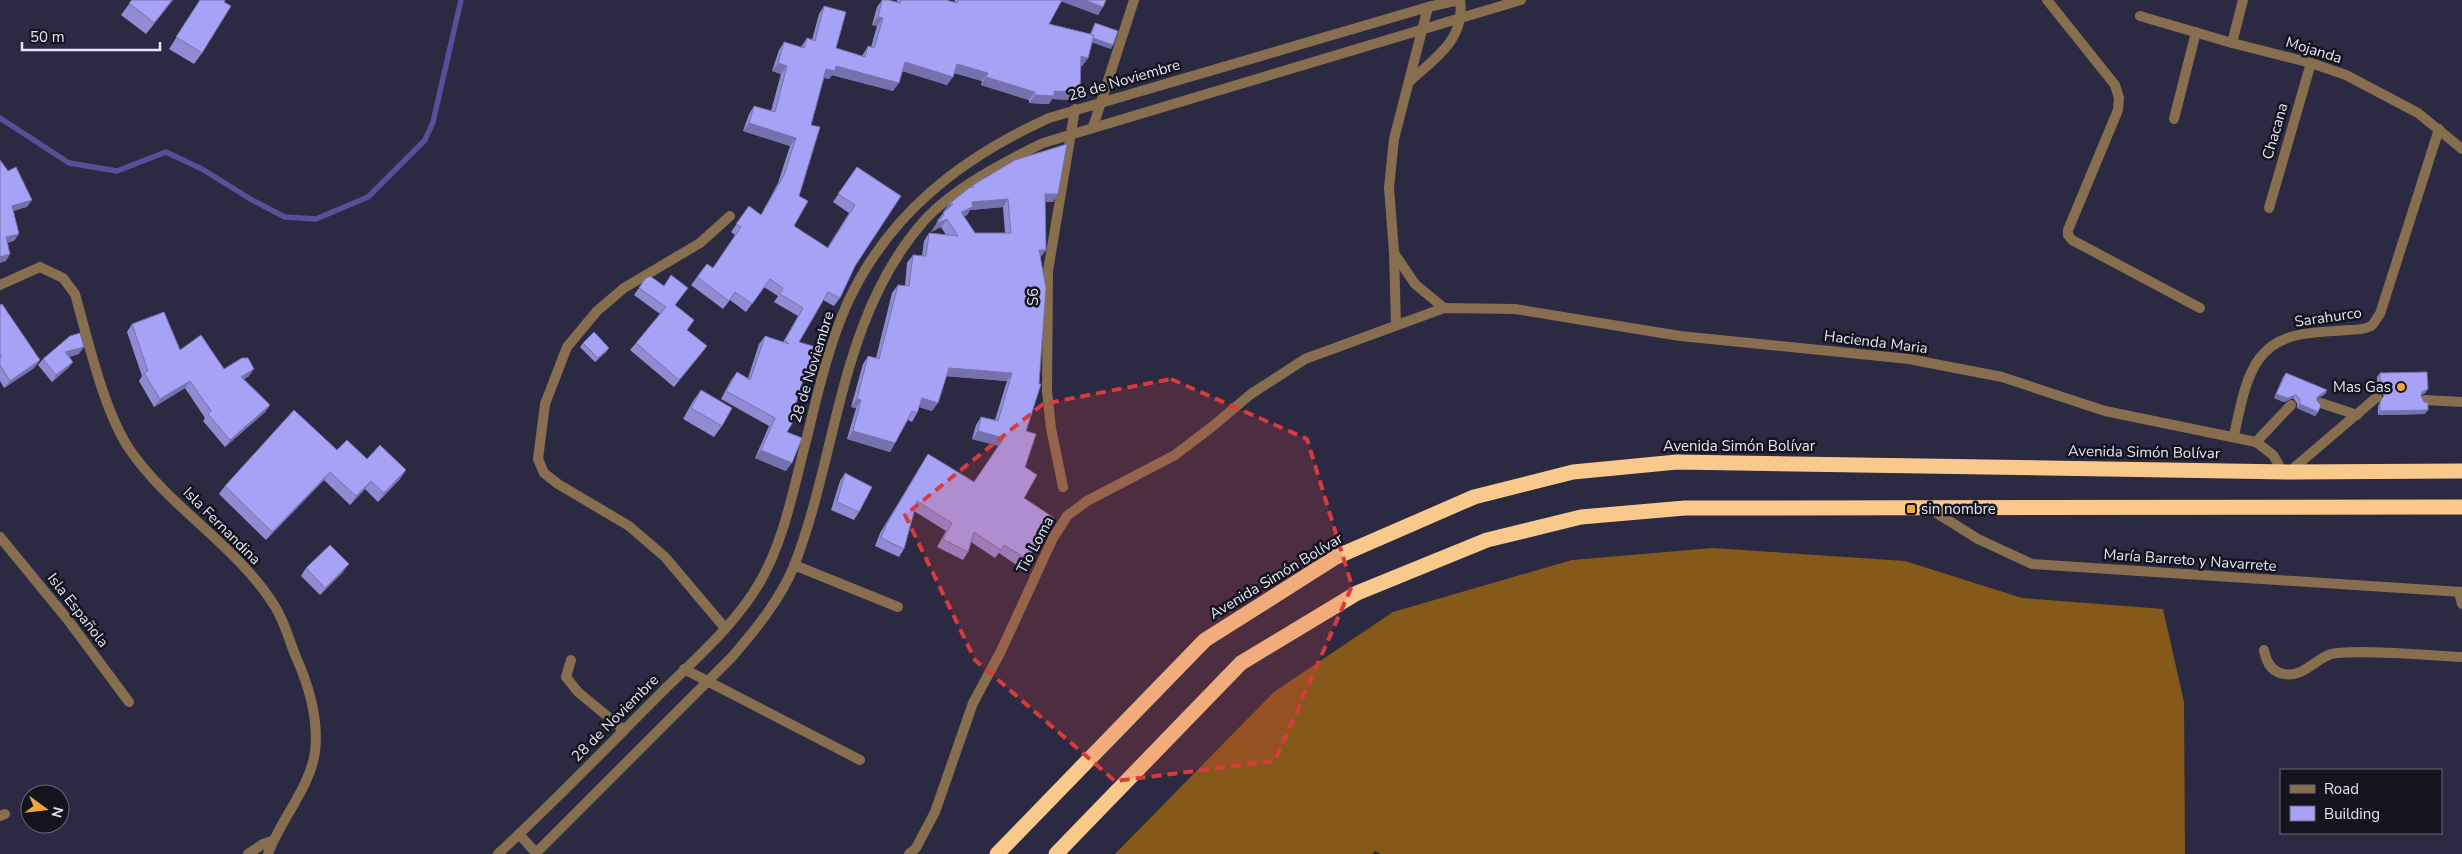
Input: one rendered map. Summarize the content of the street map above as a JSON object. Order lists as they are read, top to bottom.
{
  "streets": {
    "highway": ["Avenida Simón Bolívar"],
    "street": [
      "Mojanda",
      "28 de Noviembre",
      "Chacana",
      "S6",
      "Sarahurco",
      "Hacienda Maria",
      "Isla Fernandina",
      "Tio Loma",
      "María Barreto y Navarrete",
      "Isla Española"
    ]
  },
  "crossings": [
    ["Mojanda", "Chacana"],
    ["Mojanda", "Sarahurco"],
    ["28 de Noviembre", "S6"],
    ["Sarahurco", "Hacienda Maria"],
    ["Hacienda Maria", "Avenida Simón Bolívar"],
    ["Hacienda Maria", "Tio Loma"]
  ],
  "places": {
    "other": ["Mas Gas"],
    "transit": ["sin nombre"]
  },
  "legend": ["Road", "Building"],
  "scale_bar": "50 m",
  "north": "right"
}
